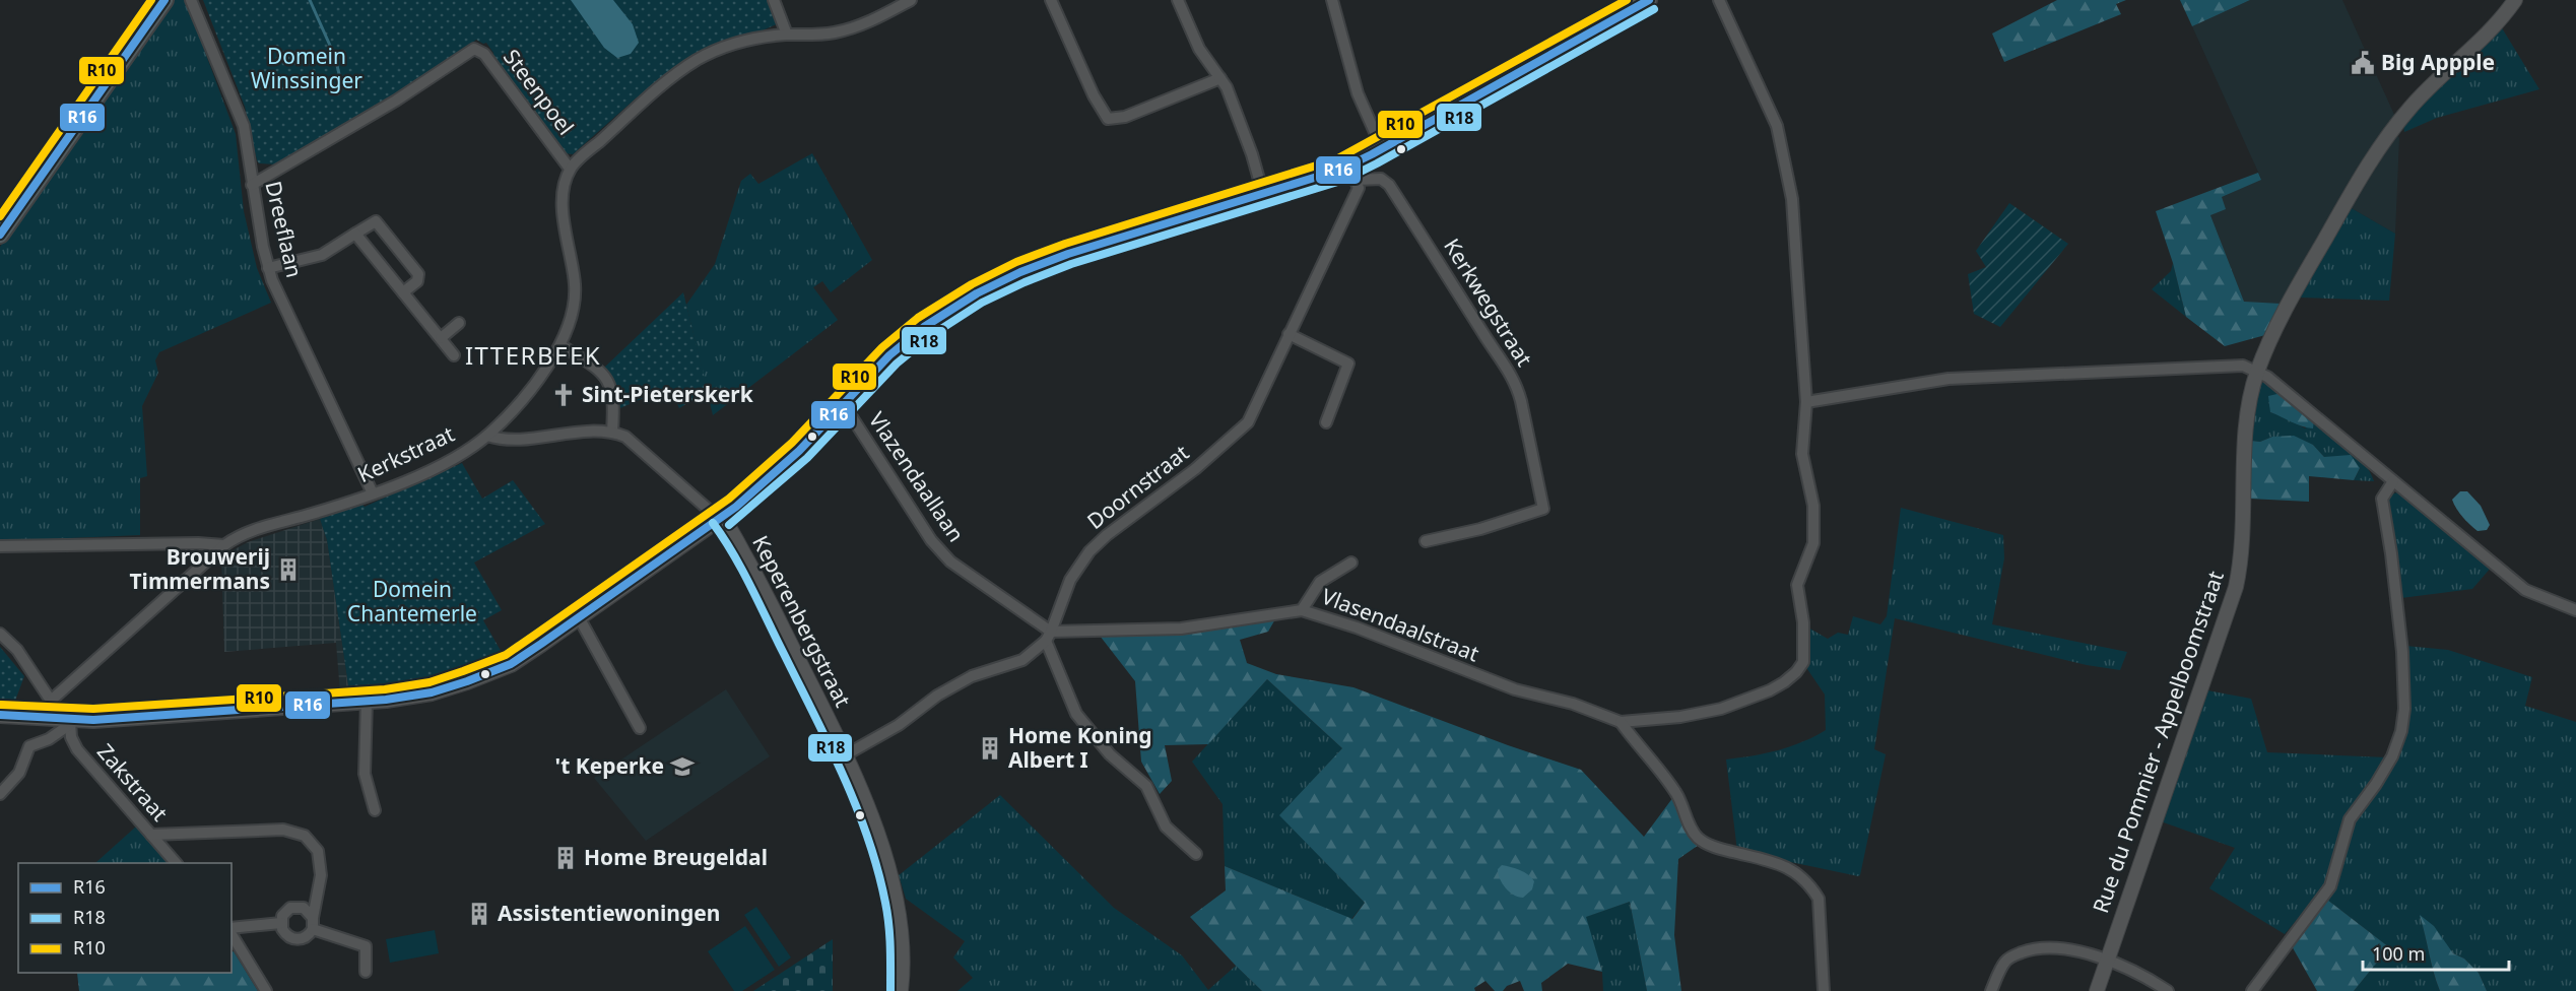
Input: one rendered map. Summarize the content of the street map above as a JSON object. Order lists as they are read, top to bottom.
{
  "streets": {
    "street": [
      "Steenpoel",
      "Dreeflaan",
      "Kerkwegstraat",
      "Kerkstraat",
      "Vlazendaallaan",
      "Doornstraat",
      "Keperenbergstraat",
      "Vlasendaalstraat",
      "Rue du Pommier - Appelboomstraat",
      "Zakstraat"
    ]
  },
  "crossings": [
    ["Steenpoel", "Dreeflaan"],
    ["Steenpoel", "Kerkstraat"],
    ["Dreeflaan", "Kerkstraat"],
    ["Kerkwegstraat", "Doornstraat"],
    ["Vlazendaallaan", "Doornstraat"],
    ["Vlazendaallaan", "Vlasendaalstraat"],
    ["Doornstraat", "Keperenbergstraat"],
    ["Doornstraat", "Vlasendaalstraat"]
  ],
  "districts": ["ITTERBEEK"],
  "parks": ["Domein Winssinger", "Domein Chantemerle"],
  "places": {
    "public building": ["Big Appple"],
    "church": ["Sint-Pieterskerk"],
    "building": [
      "Brouwerij Timmermans",
      "Home Koning Albert I",
      "Home Breugeldal",
      "Assistentiewoningen"
    ],
    "school or university": ["'t Keperke"]
  },
  "lines": ["transit line R16", "transit line R10", "transit line R18"],
  "legend": ["R16", "R18", "R10"],
  "scale_bar": "100 m"
}
